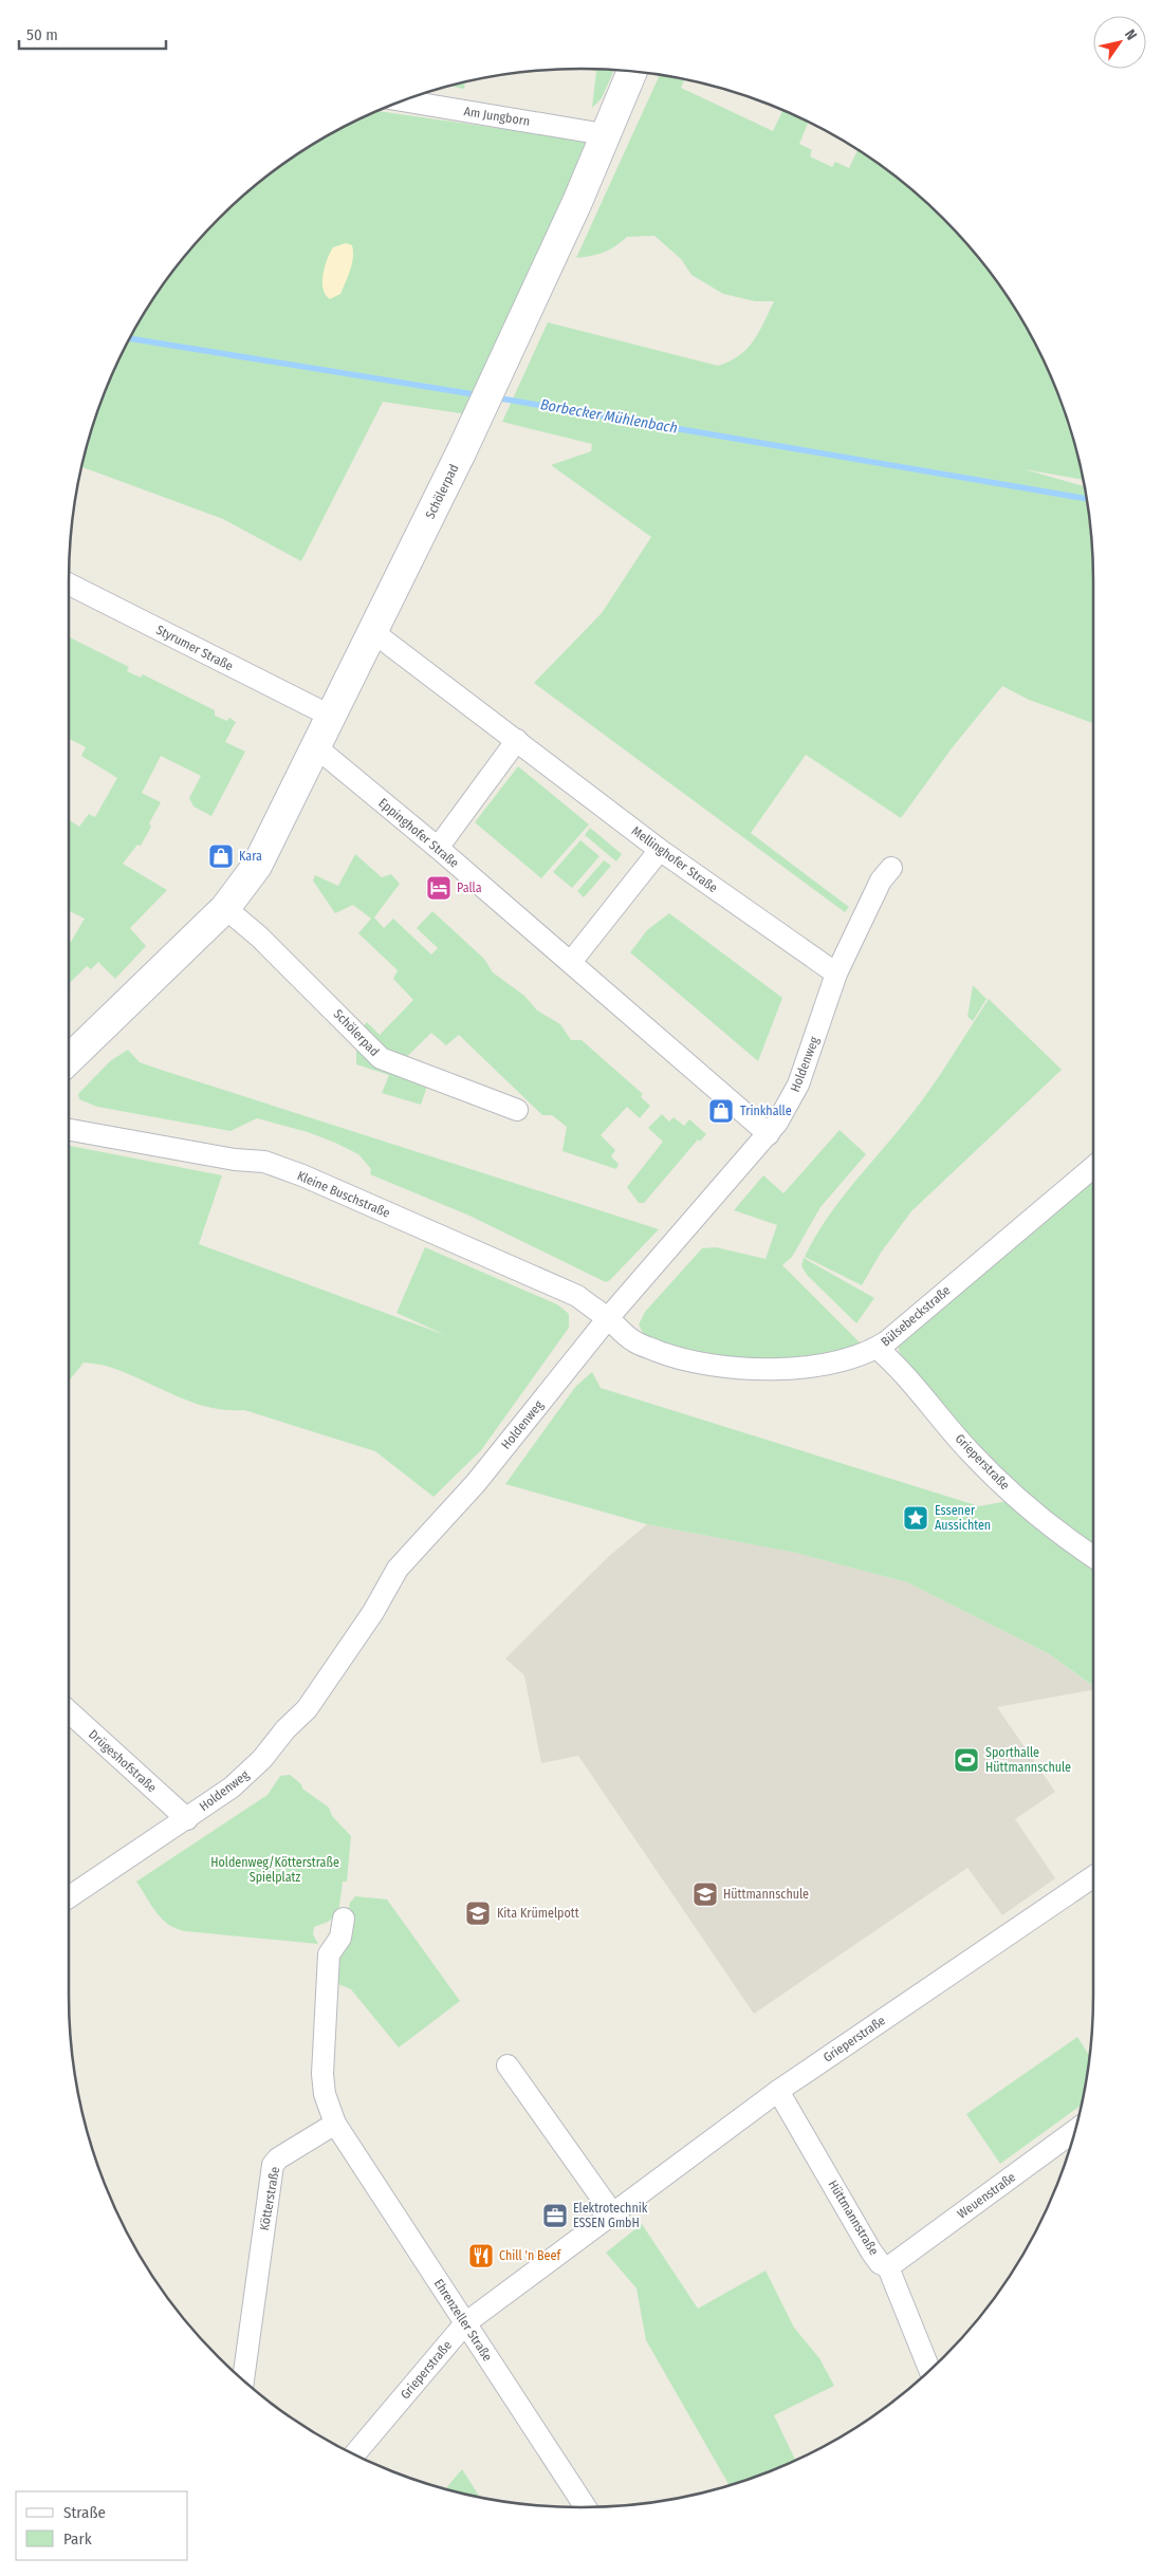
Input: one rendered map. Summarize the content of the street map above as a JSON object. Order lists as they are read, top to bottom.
{
  "streets": {
    "street": [
      "Am Jungborn",
      "Schölerpad",
      "Styrumer Straße",
      "Eppinghofer Straße",
      "Mellinghofer Straße",
      "Holdenweg",
      "Kleine Buschstraße",
      "Bülsebeckstraße",
      "Grieperstraße",
      "Drügeshofstraße",
      "Weuenstraße",
      "Kötterstraße",
      "Hüttmannstraße",
      "Ehrenzeller Straße"
    ]
  },
  "crossings": [
    ["Am Jungborn", "Schölerpad"],
    ["Schölerpad", "Styrumer Straße"],
    ["Schölerpad", "Eppinghofer Straße"],
    ["Schölerpad", "Mellinghofer Straße"],
    ["Eppinghofer Straße", "Holdenweg"],
    ["Mellinghofer Straße", "Holdenweg"],
    ["Holdenweg", "Kleine Buschstraße"],
    ["Holdenweg", "Bülsebeckstraße"],
    ["Holdenweg", "Drügeshofstraße"],
    ["Kleine Buschstraße", "Bülsebeckstraße"],
    ["Bülsebeckstraße", "Grieperstraße"],
    ["Grieperstraße", "Hüttmannstraße"],
    ["Grieperstraße", "Ehrenzeller Straße"],
    ["Weuenstraße", "Hüttmannstraße"],
    ["Kötterstraße", "Ehrenzeller Straße"]
  ],
  "water": ["Borbecker Mühlenbach"],
  "parks": ["Holdenweg/Kötterstraße Spielplatz"],
  "places": {
    "shop": ["Kara", "Trinkhalle"],
    "hotel": ["Palla"],
    "place": ["Essener Aussichten"],
    "sports": ["Sporthalle Hüttmannschule"],
    "school or university": ["Hüttmannschule", "Kita Krümelpott"],
    "office": ["Elektrotechnik ESSEN GmbH"],
    "restaurant": ["Chill 'n Beef"]
  },
  "legend": ["Straße", "Park"],
  "scale_bar": "50 m",
  "north": "top right"
}
